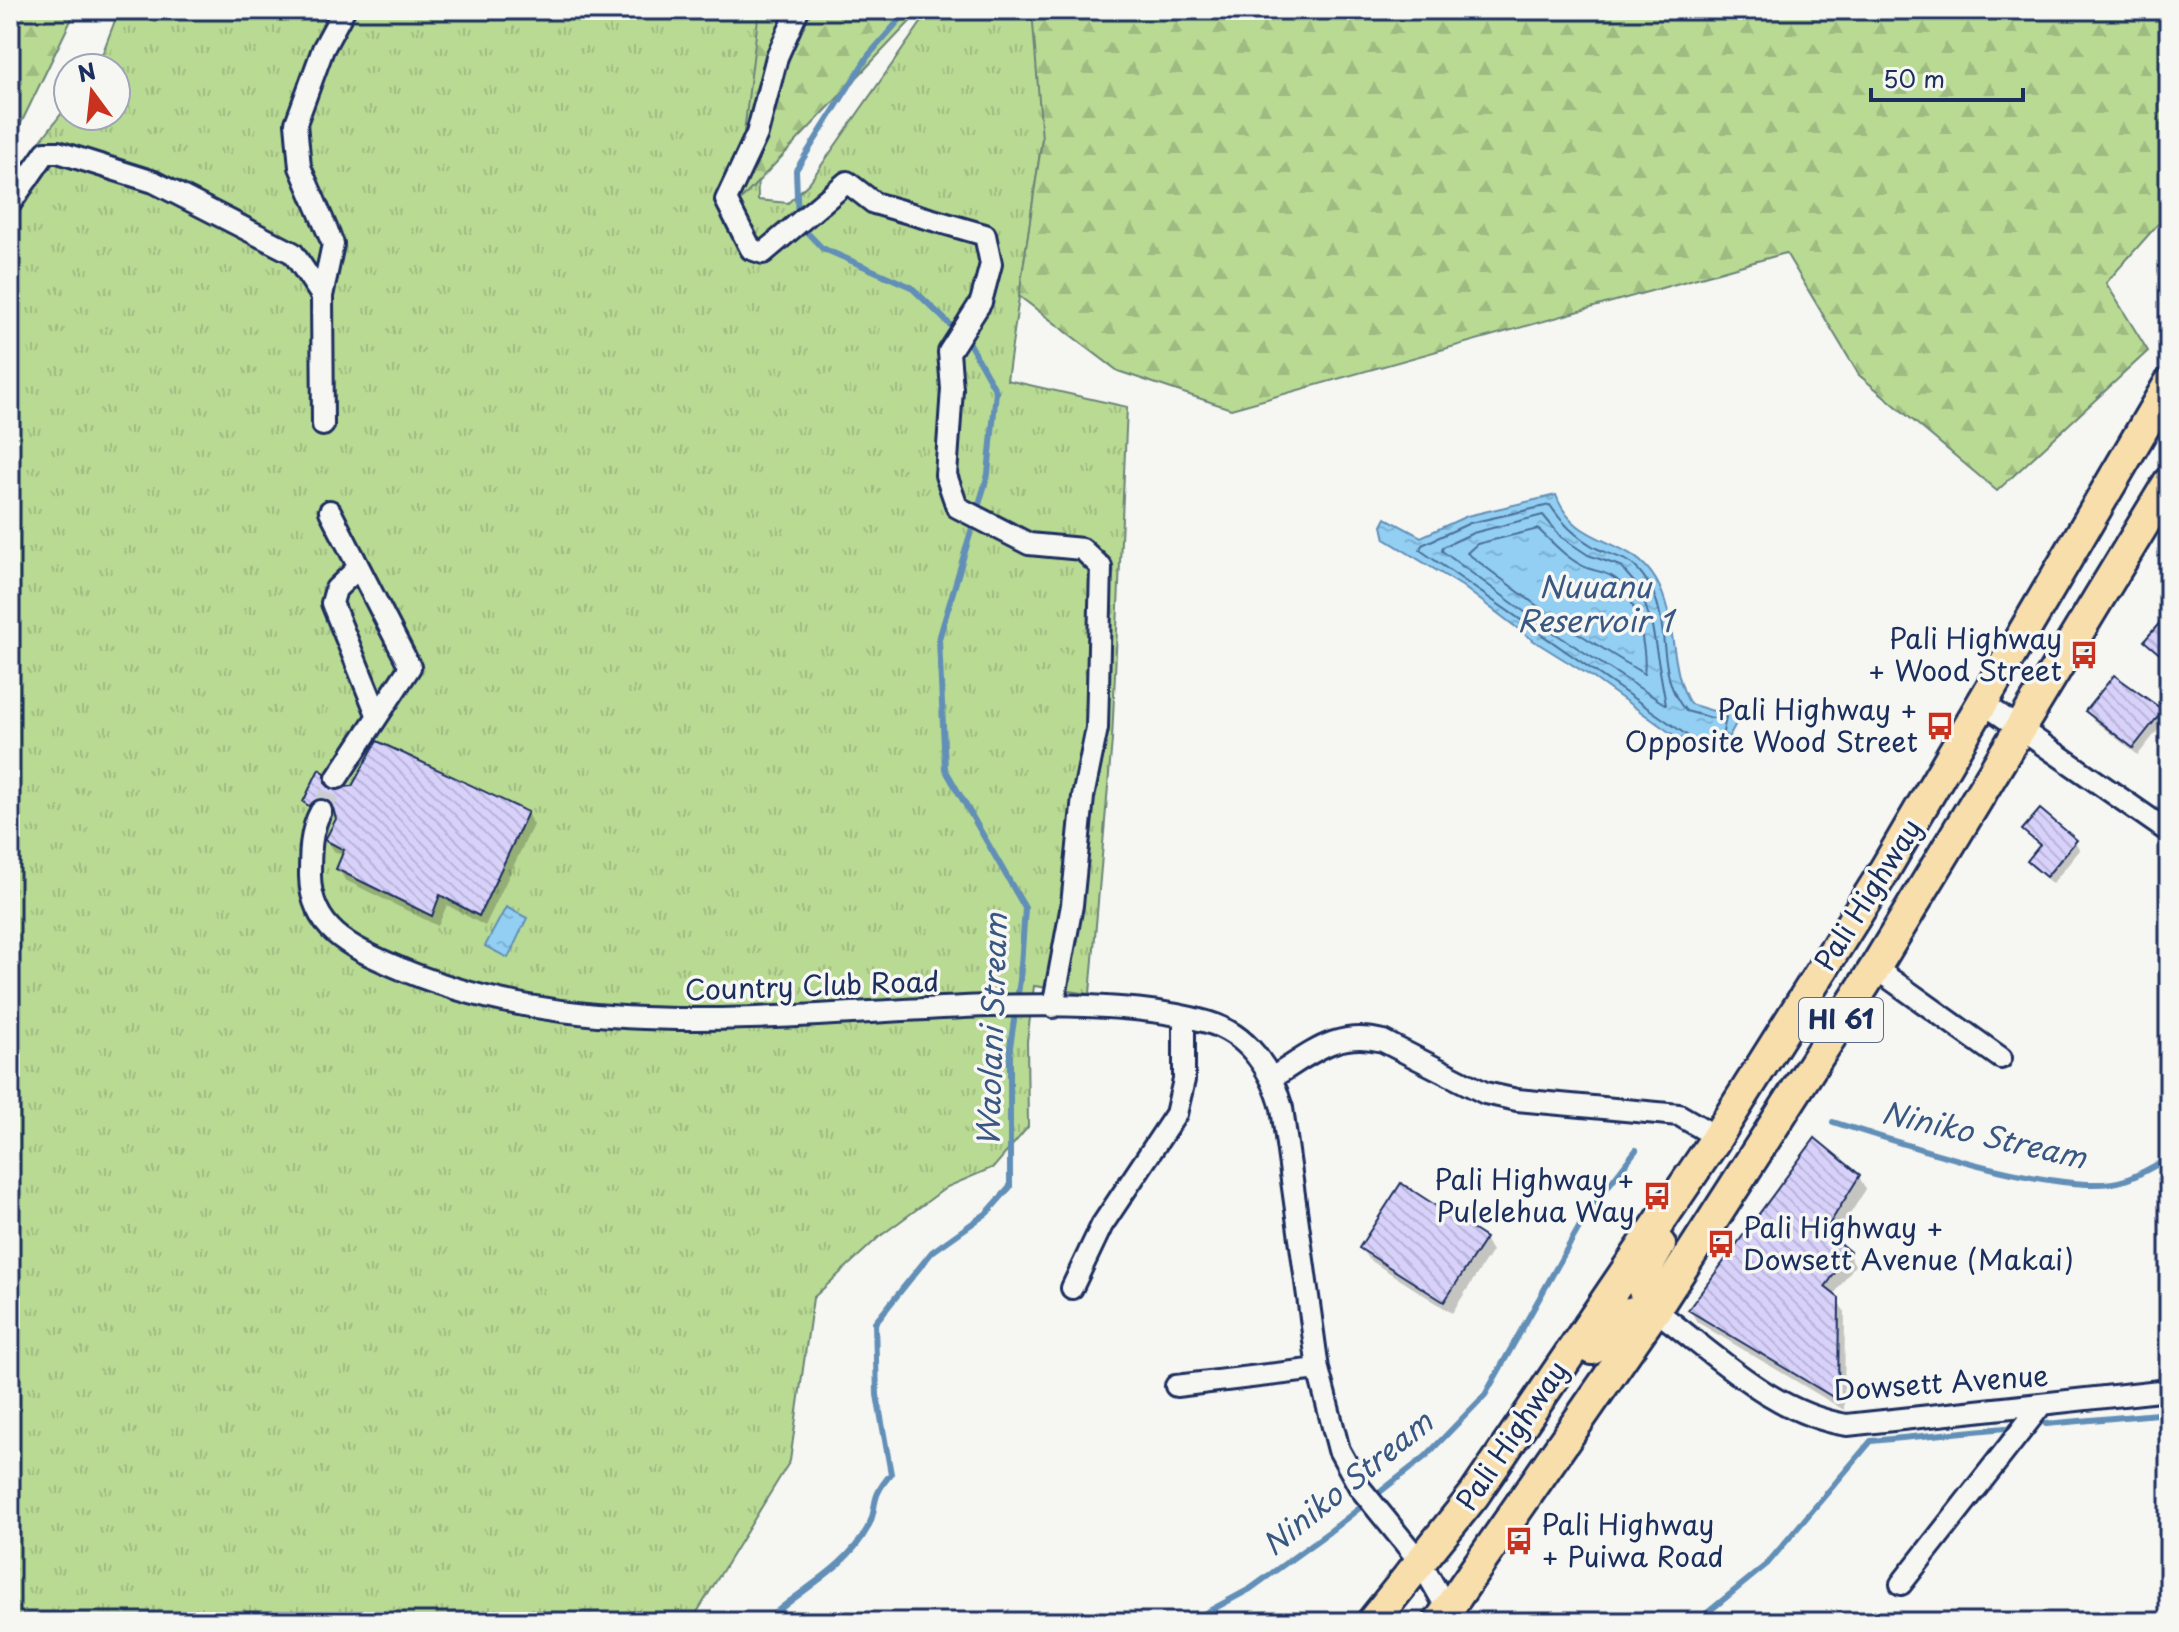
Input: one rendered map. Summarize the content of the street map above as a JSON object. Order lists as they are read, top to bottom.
{
  "streets": {
    "highway": ["Pali Highway", "HI 61"],
    "street": ["Country Club Road", "Dowsett Avenue"]
  },
  "crossings": [
    ["Pali Highway", "Country Club Road"],
    ["Pali Highway", "Dowsett Avenue"]
  ],
  "water": ["Nuuanu Reservoir 1", "Waolani Stream", "Niniko Stream"],
  "places": {
    "bus stop": [
      "Pali Highway + Wood Street",
      "Pali Highway + Opposite Wood Street",
      "Pali Highway + Pulelehua Way",
      "Pali Highway + Dowsett Avenue (Makai)",
      "Pali Highway + Puiwa Road"
    ]
  },
  "scale_bar": "50 m",
  "north": "top"
}
